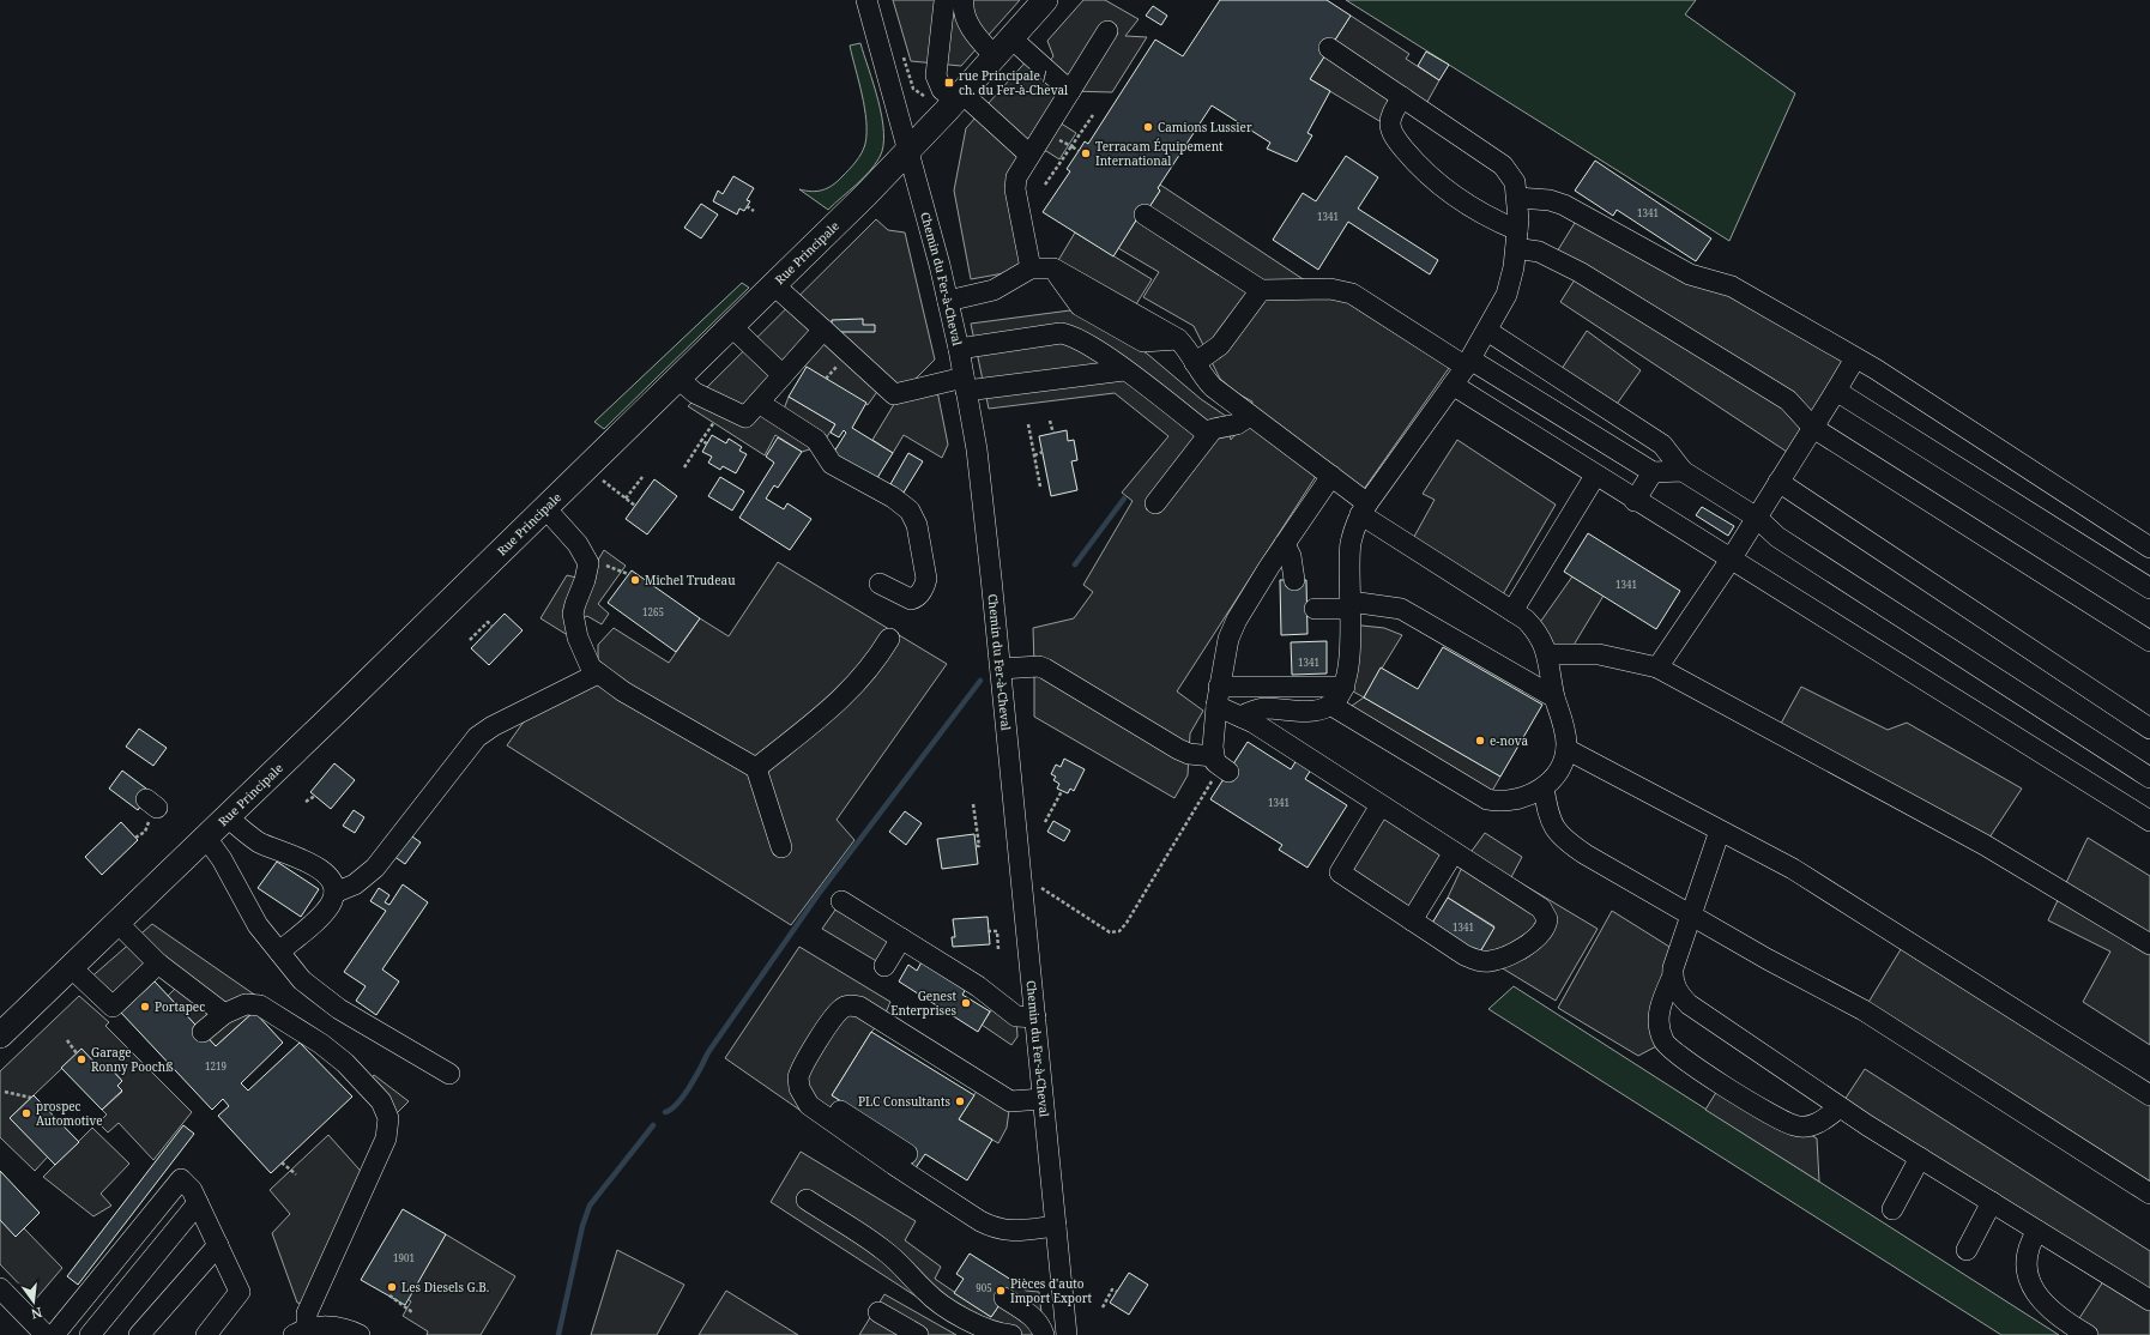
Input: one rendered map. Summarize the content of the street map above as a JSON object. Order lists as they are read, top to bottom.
{
  "streets": {
    "main road": ["Rue Principale"],
    "street": ["Chemin du Fer-à-Cheval"]
  },
  "crossings": [
    ["Rue Principale", "Chemin du Fer-à-Cheval"]
  ],
  "places": {
    "transit": ["rue Principale / ch. du Fer-à-Cheval"],
    "other": [
      "Camions Lussier",
      "Terracam Équipement International",
      "Michel Trudeau",
      "e-nova",
      "Genest Enterprises",
      "Portapec",
      "Garage Ronny Poochß",
      "PLC Consultants",
      "prospec Automotive",
      "Les Diesels G.B.",
      "Pièces d'auto Import Export"
    ]
  },
  "house_numbers": [
    "1341",
    "1341",
    "1341",
    "1265",
    "1341",
    "1341",
    "1341",
    "1219",
    "1901",
    "905"
  ],
  "north": "bottom"
}
